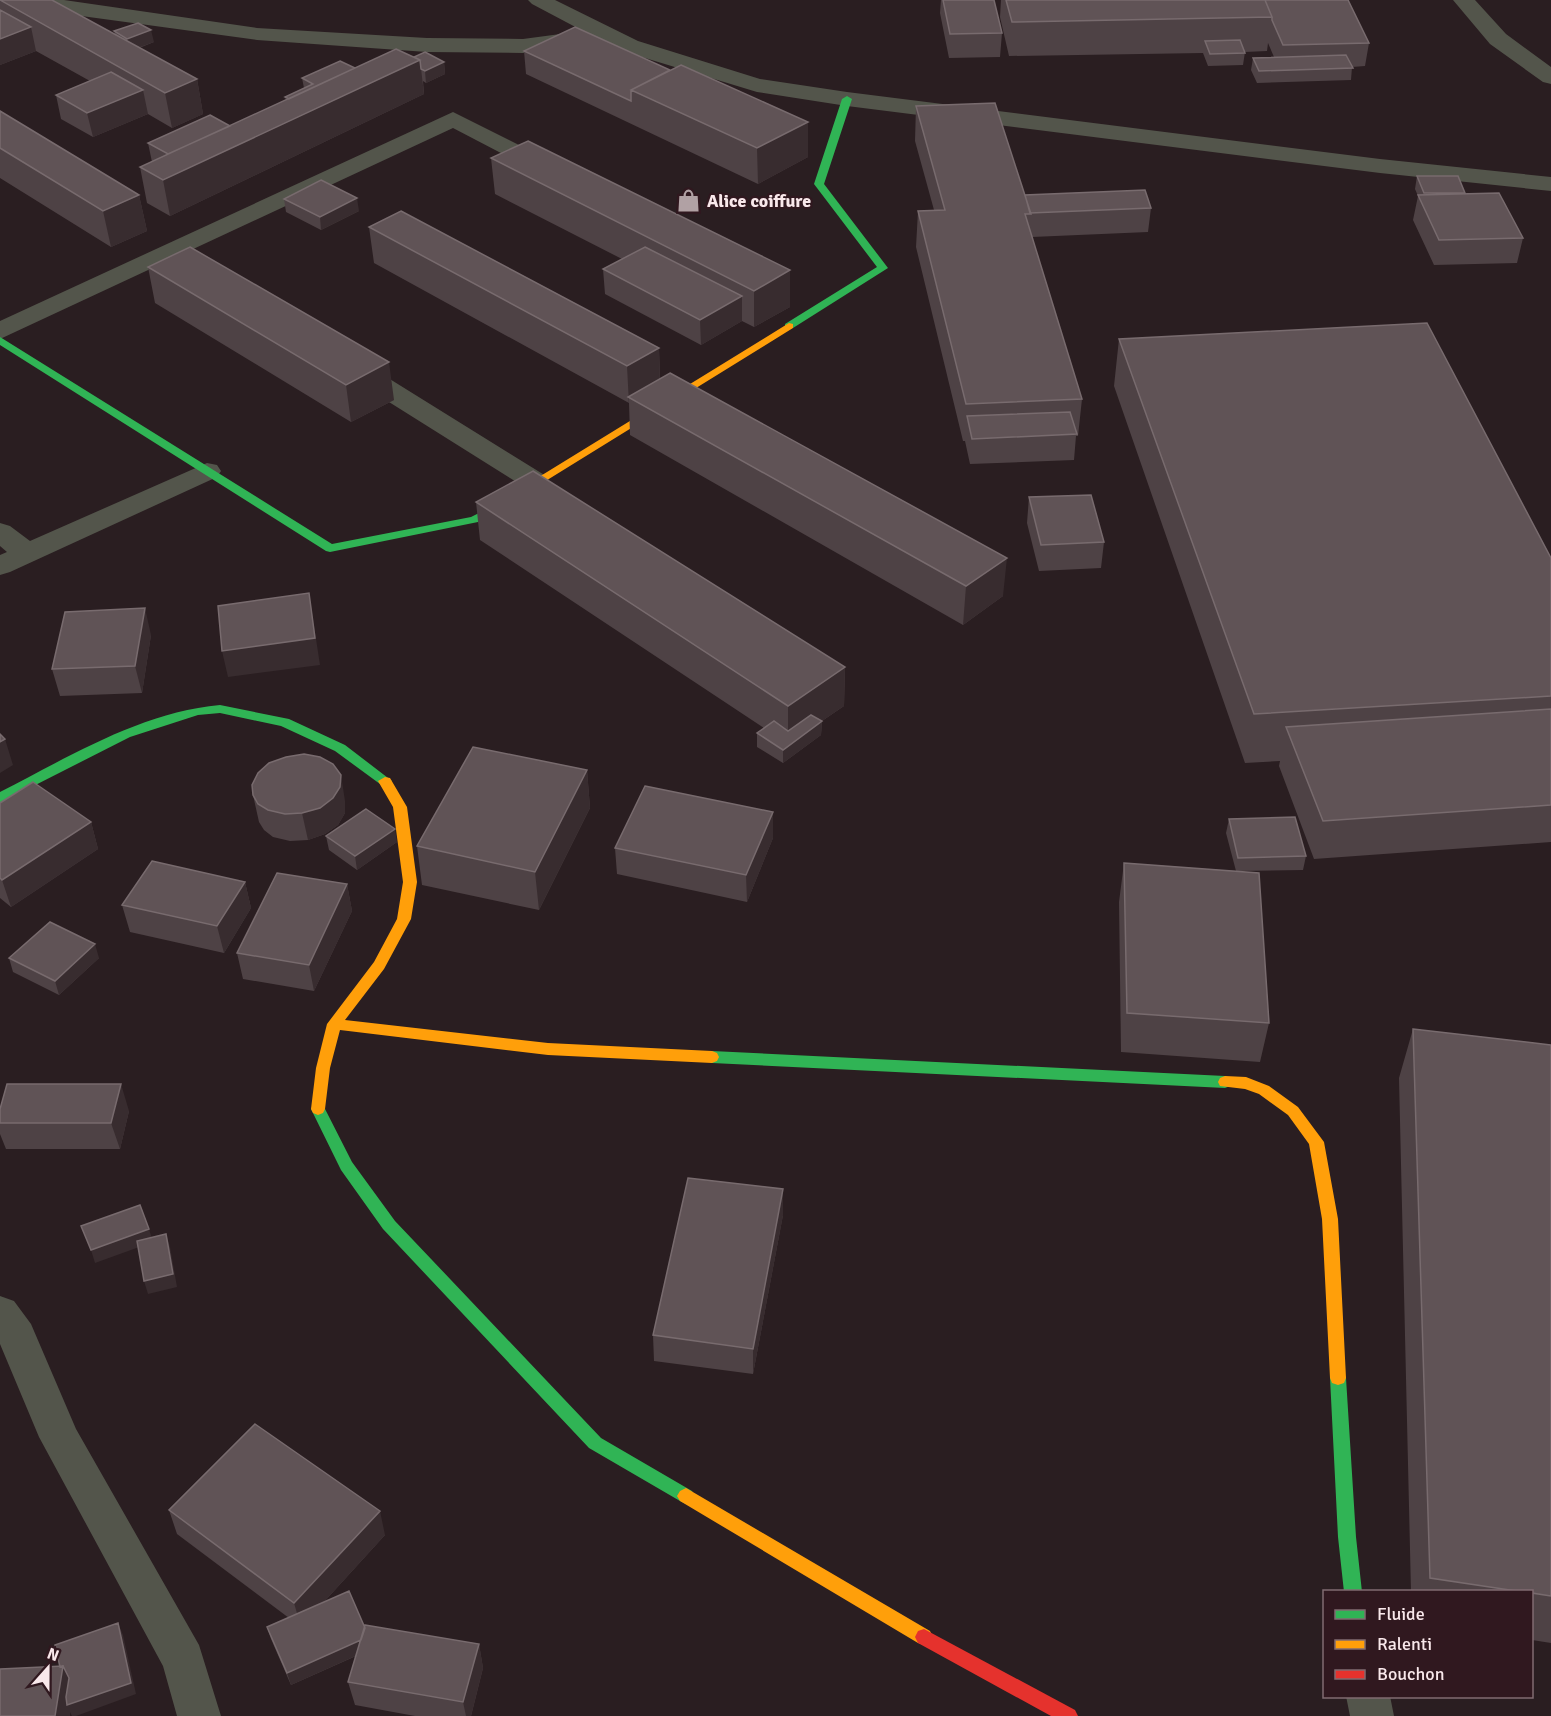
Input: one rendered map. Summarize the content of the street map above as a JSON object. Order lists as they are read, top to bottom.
{
  "places": {
    "shop": ["Alice coiffure"]
  },
  "legend": ["Fluide", "Ralenti", "Bouchon"],
  "north": "top"
}
